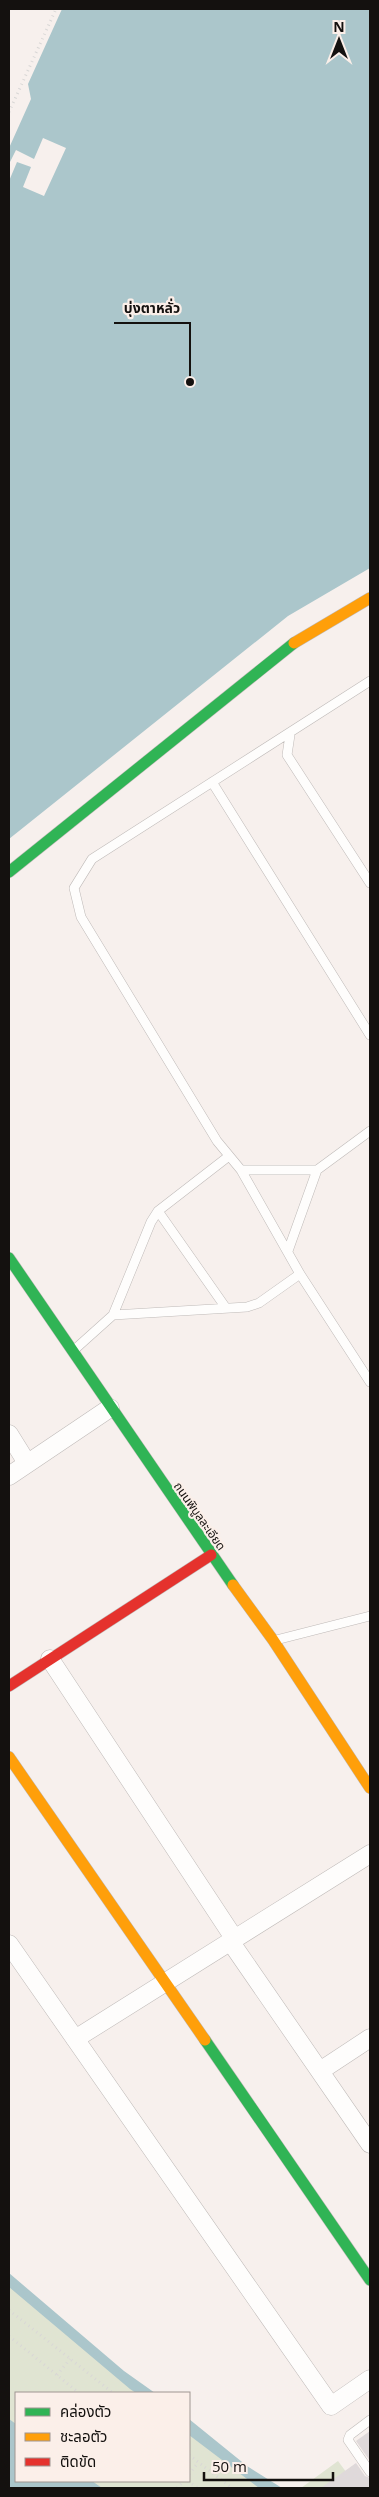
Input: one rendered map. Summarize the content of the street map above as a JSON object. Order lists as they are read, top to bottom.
{
  "streets": {
    "street": ["ถนนพิบูลละเอียด"]
  },
  "places": ["บุ่งตาหลั่ว"],
  "legend": ["คล่องตัว", "ชะลอตัว", "ติดขัด"],
  "scale_bar": "50 m",
  "north": "top"
}
